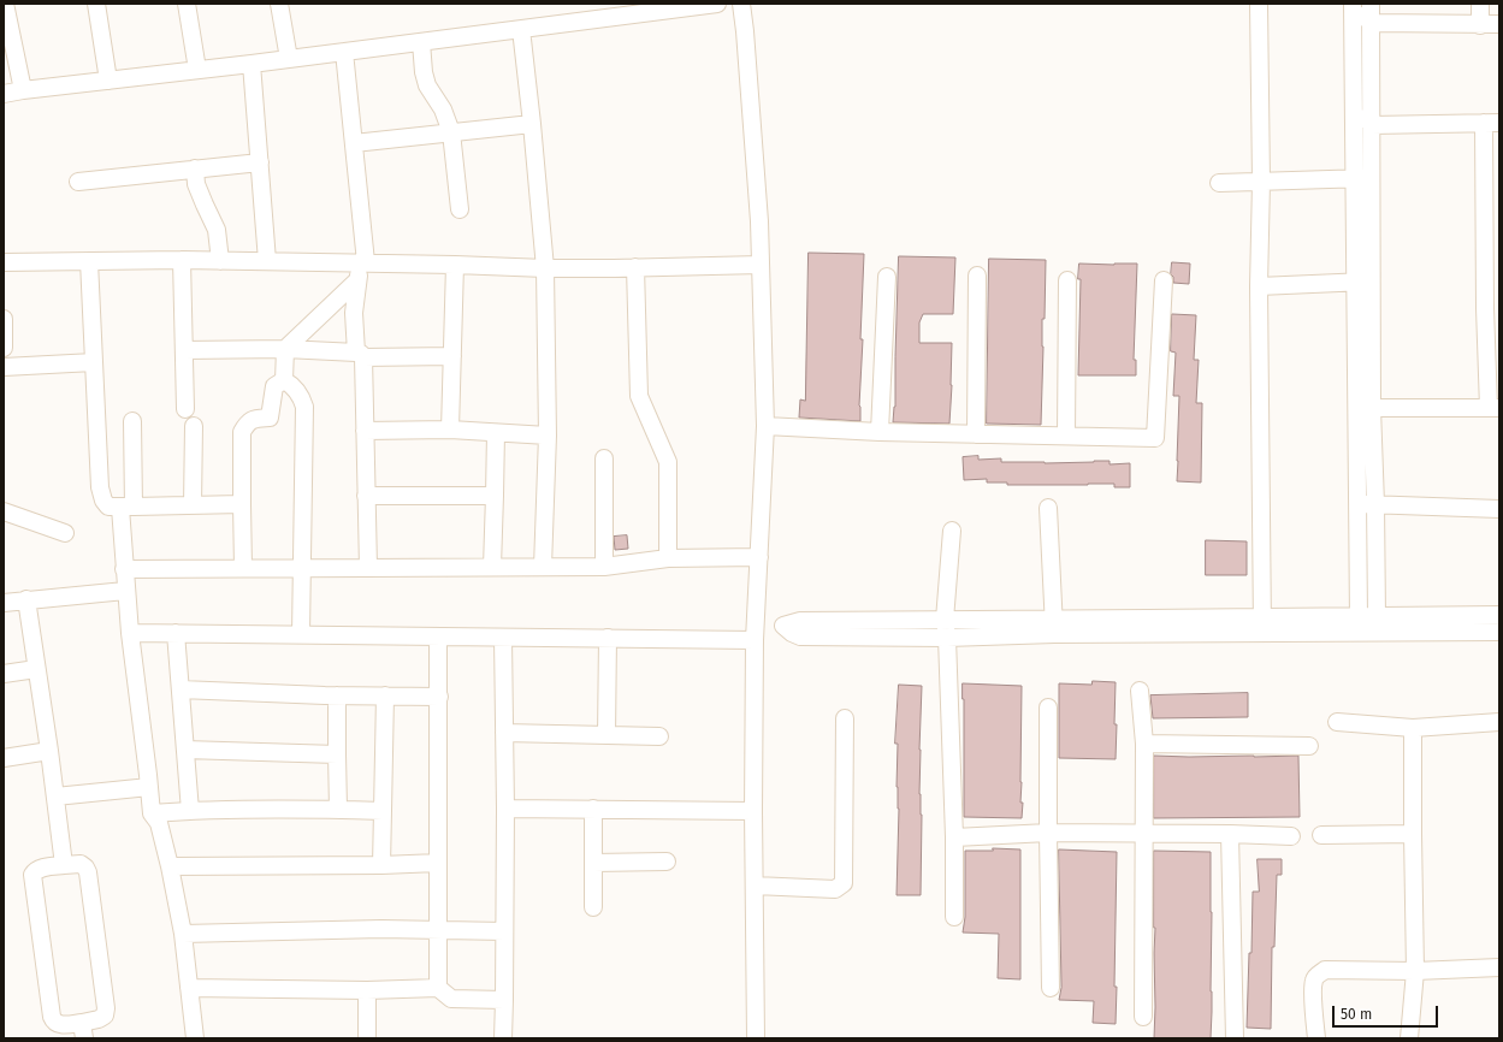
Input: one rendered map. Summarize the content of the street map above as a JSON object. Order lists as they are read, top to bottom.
{
  "scale_bar": "50 m"
}
